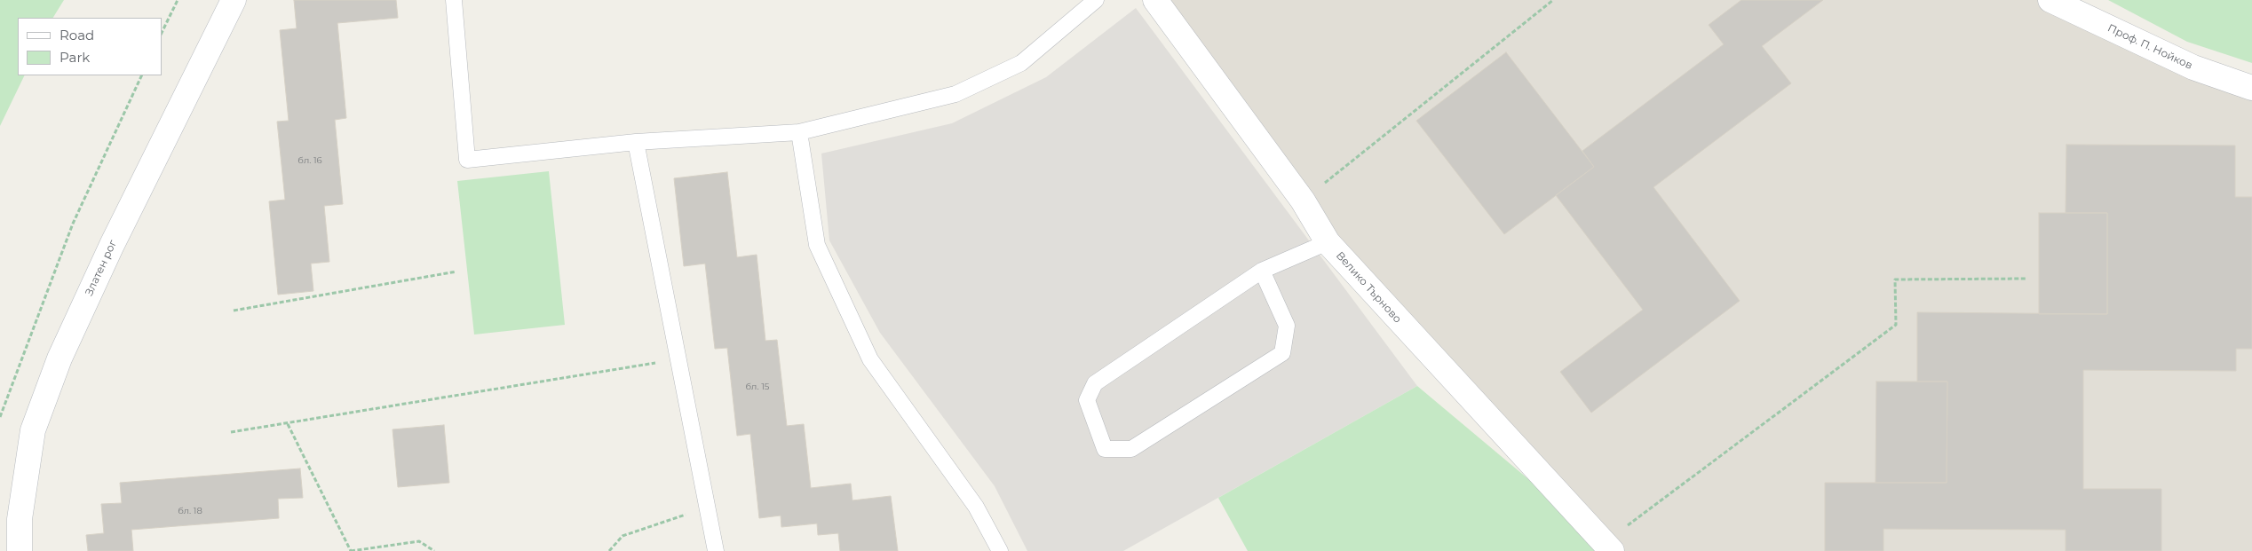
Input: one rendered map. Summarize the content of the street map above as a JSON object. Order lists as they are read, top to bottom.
{
  "streets": {
    "street": ["Проф. П. Нойков", "Златен рог", "Велико Търново"]
  },
  "house_numbers": ["бл. 16", "бл. 15", "бл. 18"],
  "legend": ["Road", "Park"]
}
